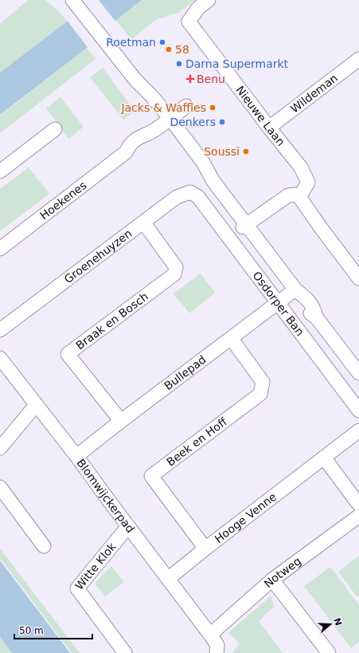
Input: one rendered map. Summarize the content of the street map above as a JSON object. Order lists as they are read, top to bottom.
{
  "streets": {
    "street": [
      "Wildeman",
      "Nieuwe Laan",
      "Hoekenes",
      "Groenehuyzen",
      "Osdorper Ban",
      "Braak en Bosch",
      "Bullepad",
      "Beek en Hoff",
      "Blomwijckerpad",
      "Hooge Venne",
      "Witte Klok",
      "Notweg"
    ]
  },
  "crossings": [
    ["Wildeman", "Nieuwe Laan"],
    ["Hoekenes", "Osdorper Ban"],
    ["Groenehuyzen", "Osdorper Ban"],
    ["Groenehuyzen", "Braak en Bosch"],
    ["Osdorper Ban", "Bullepad"],
    ["Braak en Bosch", "Bullepad"],
    ["Bullepad", "Beek en Hoff"],
    ["Bullepad", "Blomwijckerpad"],
    ["Beek en Hoff", "Hooge Venne"],
    ["Blomwijckerpad", "Hooge Venne"],
    ["Blomwijckerpad", "Witte Klok"],
    ["Blomwijckerpad", "Notweg"]
  ],
  "places": {
    "other": [
      "Roetman",
      "58",
      "Darna Supermarkt",
      "Jacks & Waffles",
      "Denkers",
      "Soussi"
    ],
    "health": ["Benu"]
  },
  "scale_bar": "50 m",
  "north": "right"
}
